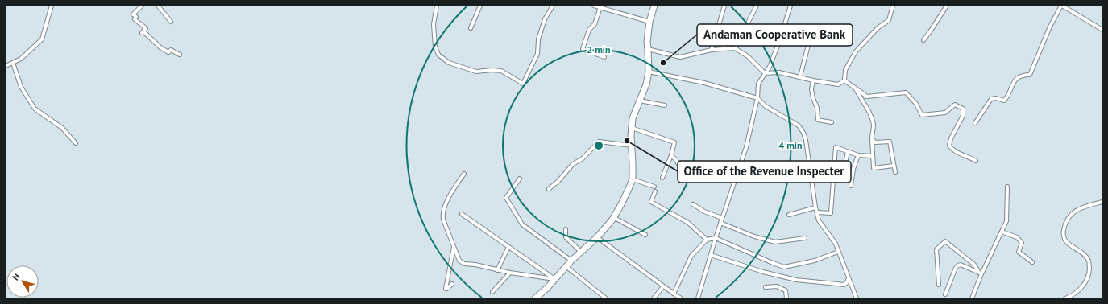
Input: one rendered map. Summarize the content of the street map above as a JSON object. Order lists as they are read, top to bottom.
{
  "places": ["Andaman Cooperative Bank", "Office of the Revenue Inspecter"],
  "north": "top left",
  "rings": ["2 min", "4 min"]
}
